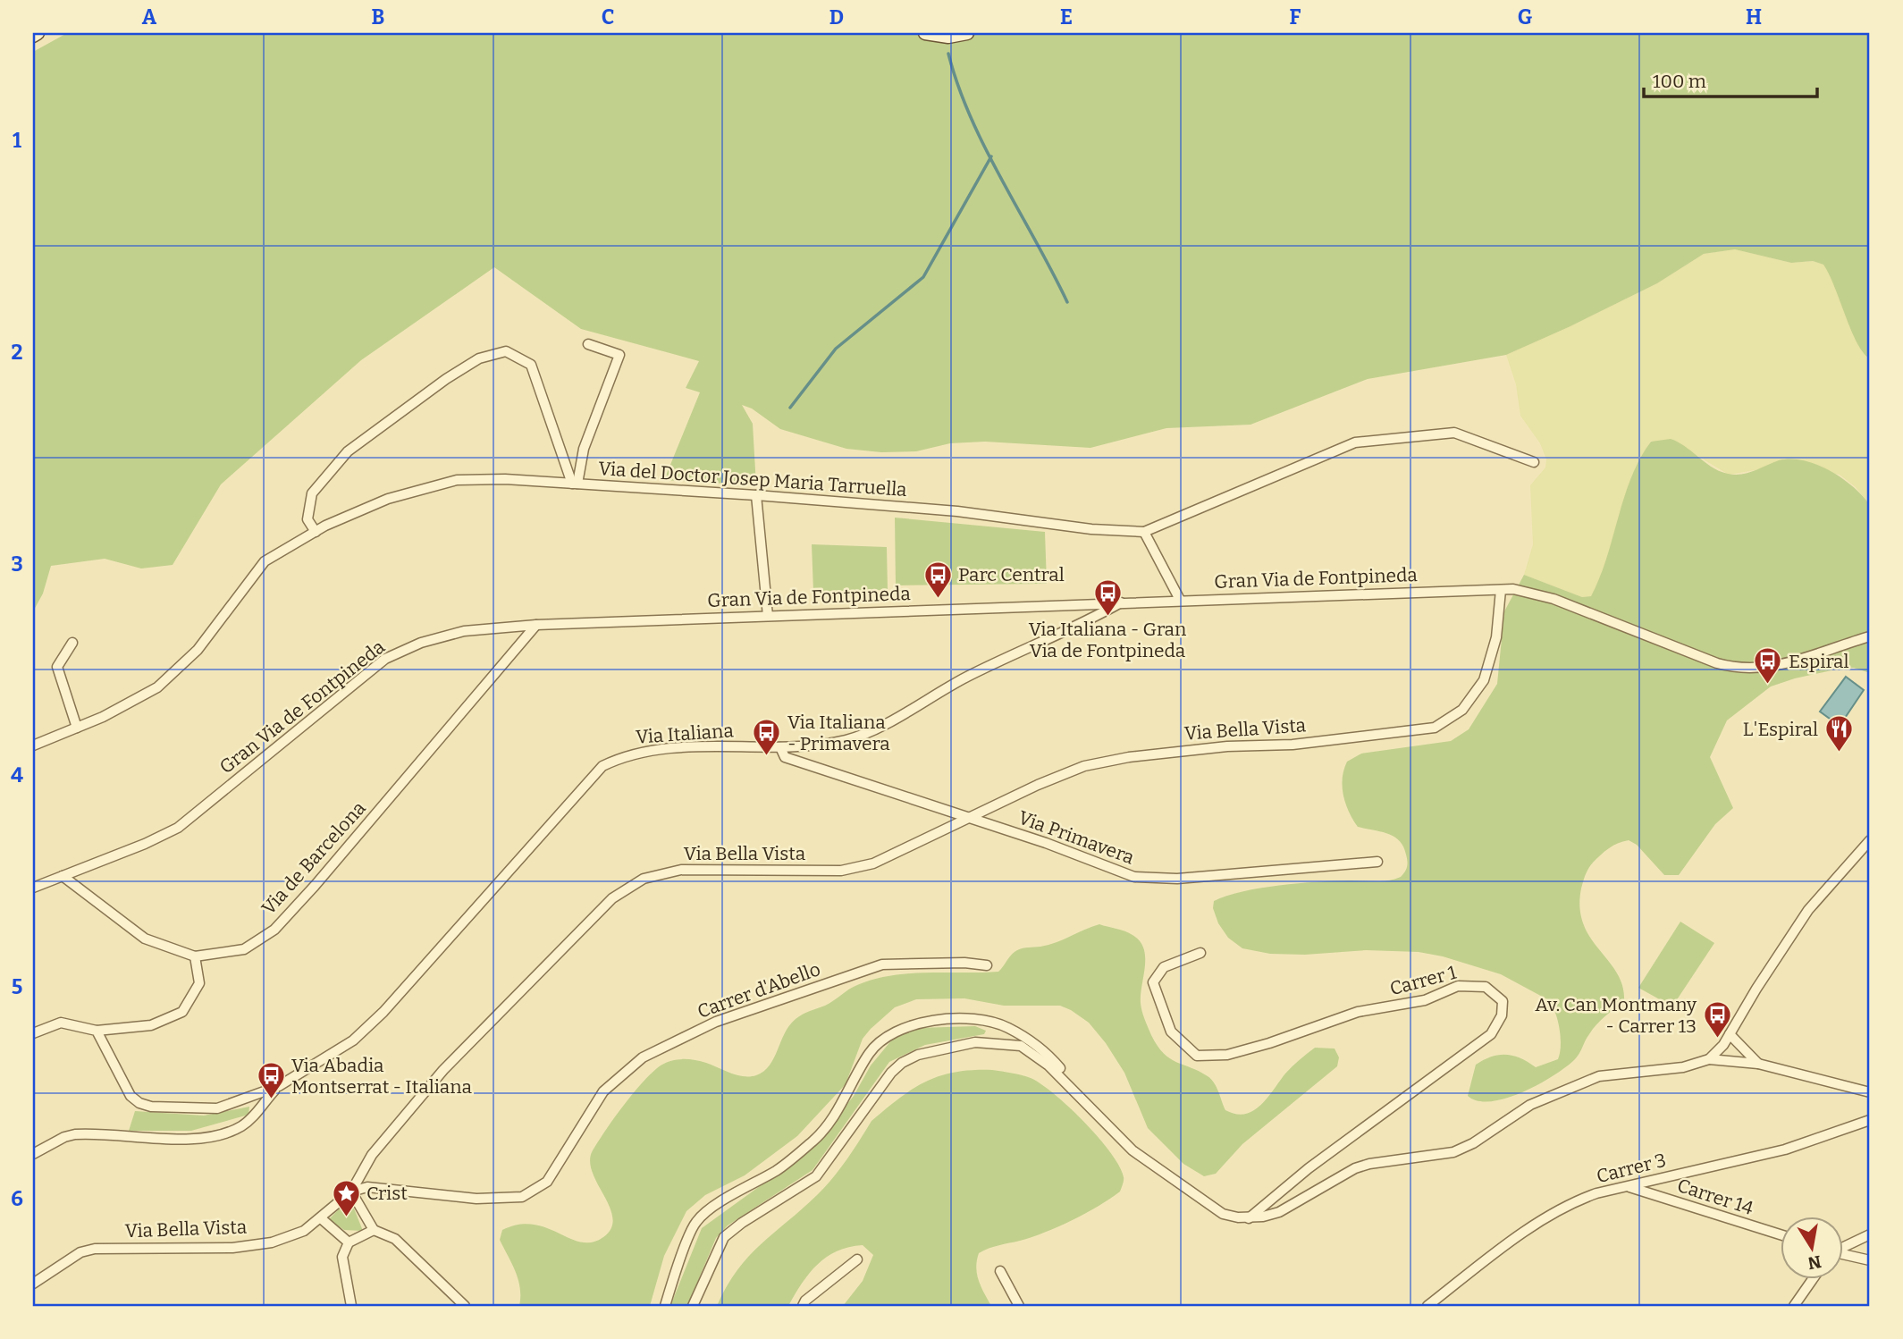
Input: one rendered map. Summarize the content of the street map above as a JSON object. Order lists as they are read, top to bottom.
{
  "streets": {
    "street": [
      "Via del Doctor Josep Maria Tarruella",
      "Gran Via de Fontpineda",
      "Via Bella Vista",
      "Via Italiana",
      "Via Primavera",
      "Via de Barcelona",
      "Carrer 1",
      "Carrer d'Abello",
      "Carrer 3",
      "Carrer 14"
    ]
  },
  "crossings": [
    ["Gran Via de Fontpineda", "Via Bella Vista"],
    ["Gran Via de Fontpineda", "Via Italiana"],
    ["Gran Via de Fontpineda", "Via de Barcelona"],
    ["Via Bella Vista", "Via Primavera"],
    ["Via Bella Vista", "Carrer d'Abello"],
    ["Via Italiana", "Via Primavera"],
    ["Carrer 3", "Carrer 14"]
  ],
  "places": {
    "bus stop": [
      "Parc Central",
      "Via Italiana - Gran Via de Fontpineda",
      "Espiral",
      "Via Italiana - Primavera",
      "Av. Can Montmany - Carrer 13",
      "Via Abadia Montserrat - Italiana"
    ],
    "restaurant": ["L'Espiral"],
    "place": ["Crist"]
  },
  "scale_bar": "100 m",
  "north": "bottom",
  "grid": {
    "columns": [
      "A",
      "B",
      "C",
      "D",
      "E",
      "F",
      "G",
      "H"
    ],
    "rows": [
      "1",
      "2",
      "3",
      "4",
      "5",
      "6"
    ]
  }
}
